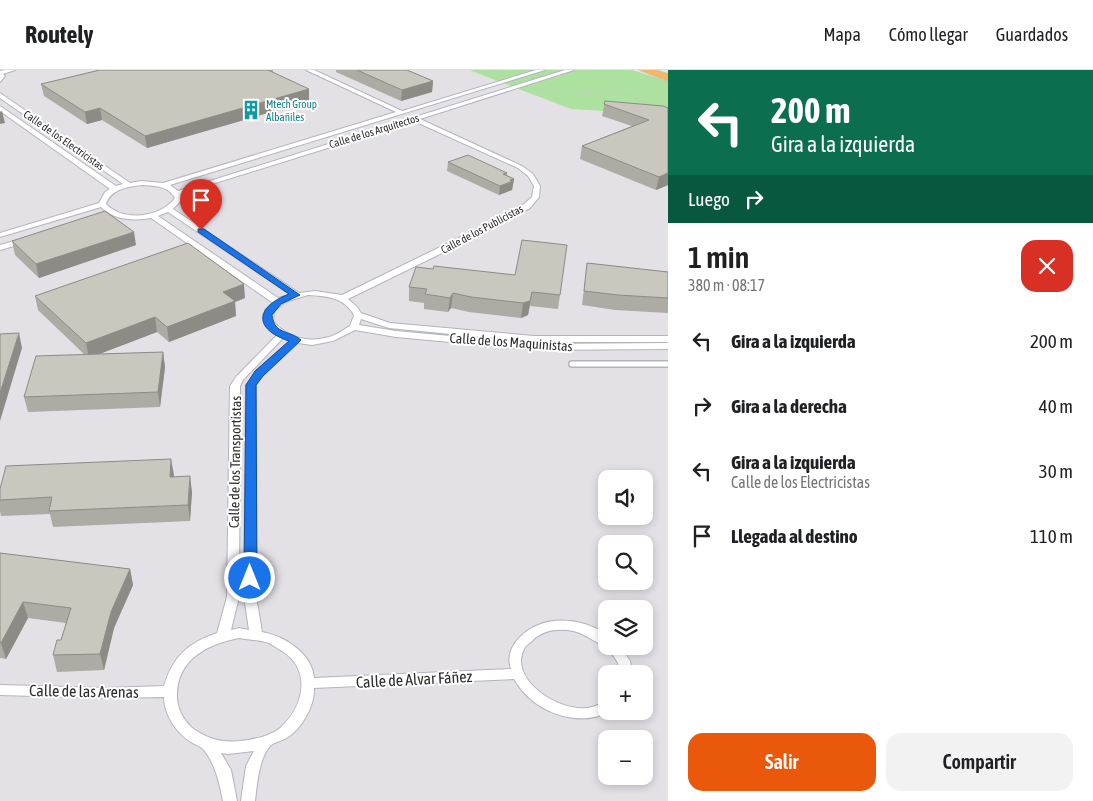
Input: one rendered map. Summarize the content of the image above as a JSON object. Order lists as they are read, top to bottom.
{
  "streets": {
    "street": [
      "Calle de los Arquitectos",
      "Calle de los Electricistas",
      "Calle de los Publicistas",
      "Calle de los Maquinistas",
      "Calle de los Transportistas",
      "Calle de Alvar Fáñez",
      "Calle de las Arenas"
    ]
  },
  "crossings": [
    ["Calle de los Arquitectos", "Calle de los Publicistas"],
    ["Calle de los Transportistas", "Calle de Alvar Fáñez"],
    ["Calle de los Transportistas", "Calle de las Arenas"],
    ["Calle de Alvar Fáñez", "Calle de las Arenas"]
  ],
  "places": {
    "building": ["Mtech Group Albañiles"]
  },
  "page": {
    "header": "Routely",
    "nav": ["Mapa", "Cómo llegar", "Guardados"],
    "turn": ["200 m", "Gira a la izquierda"],
    "then": "Luego",
    "heading": ["1 min", "380 m · 08:17"],
    "list": [
      {
        "name": "Gira a la izquierda",
        "value": "200 m"
      },
      {
        "name": "Gira a la derecha",
        "value": "40 m"
      },
      {
        "name": "Gira a la izquierda",
        "note": "Calle de los Electricistas",
        "value": "30 m"
      },
      {
        "name": "Llegada al destino",
        "value": "110 m"
      }
    ],
    "map_buttons": ["+", "−"],
    "buttons": ["Salir", "Compartir"]
  }
}
